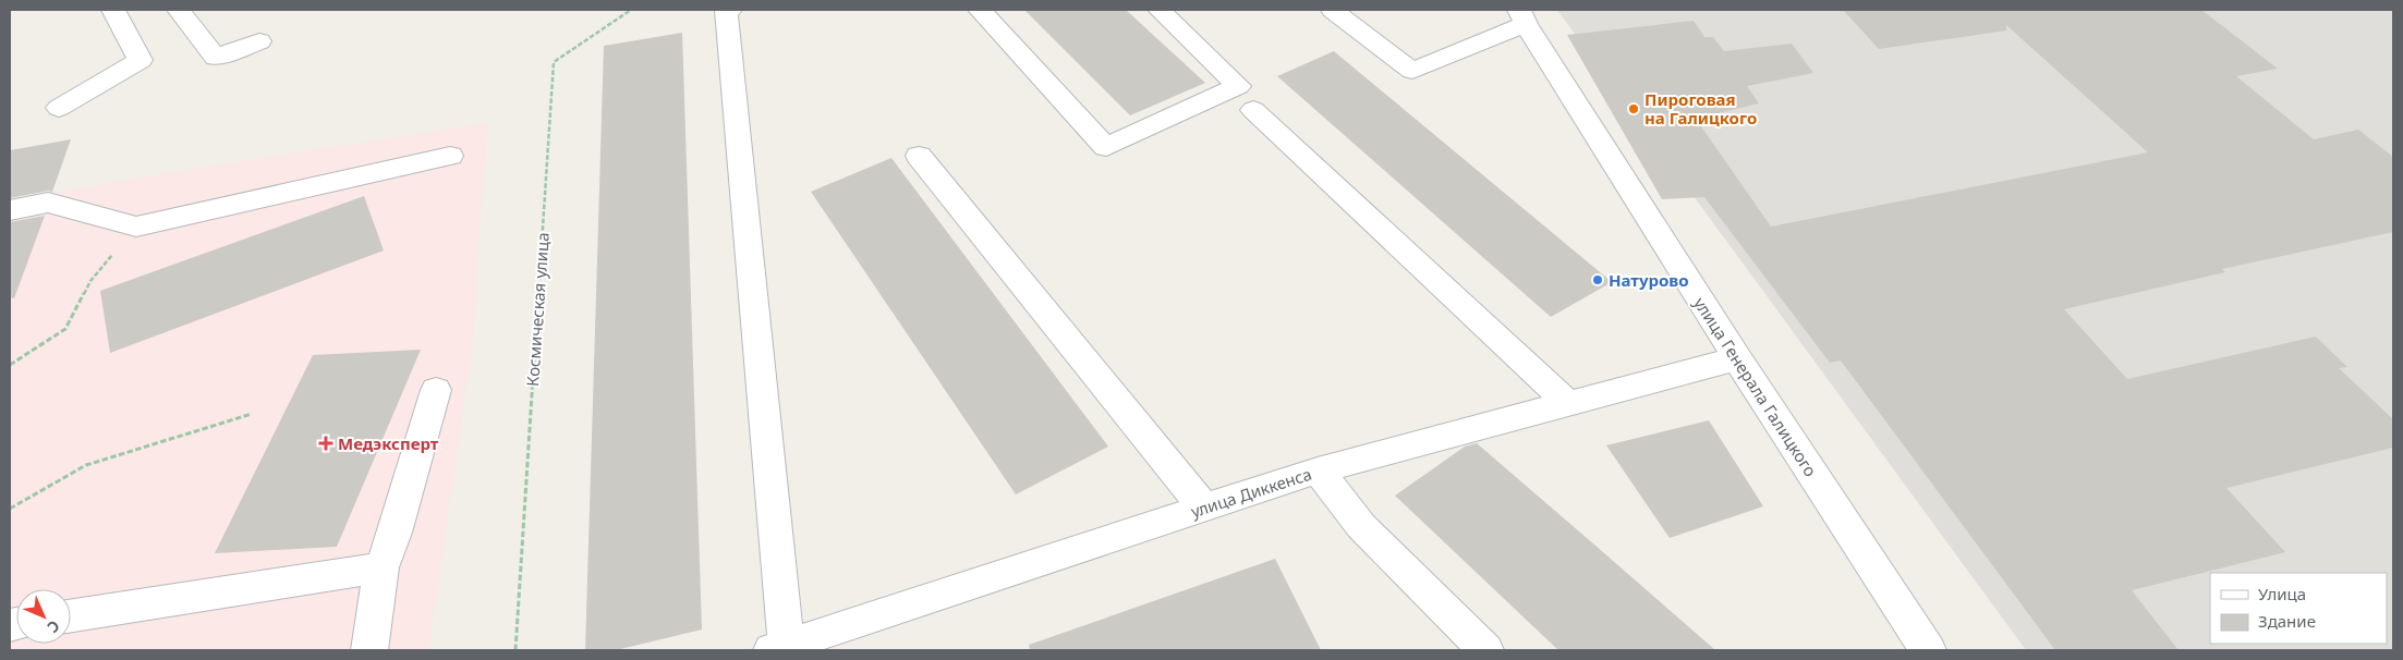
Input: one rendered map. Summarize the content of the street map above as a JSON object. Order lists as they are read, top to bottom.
{
  "streets": {
    "street": ["улица Генерала Галицкого", "улица Диккенса"],
    "path": ["Космическая улица"]
  },
  "crossings": [
    ["улица Генерала Галицкого", "улица Диккенса"]
  ],
  "places": {
    "other": ["Пироговая на Галицкого", "Натурово"],
    "health": ["Медэксперт"]
  },
  "legend": ["Улица", "Здание"],
  "north": "bottom right"
}
